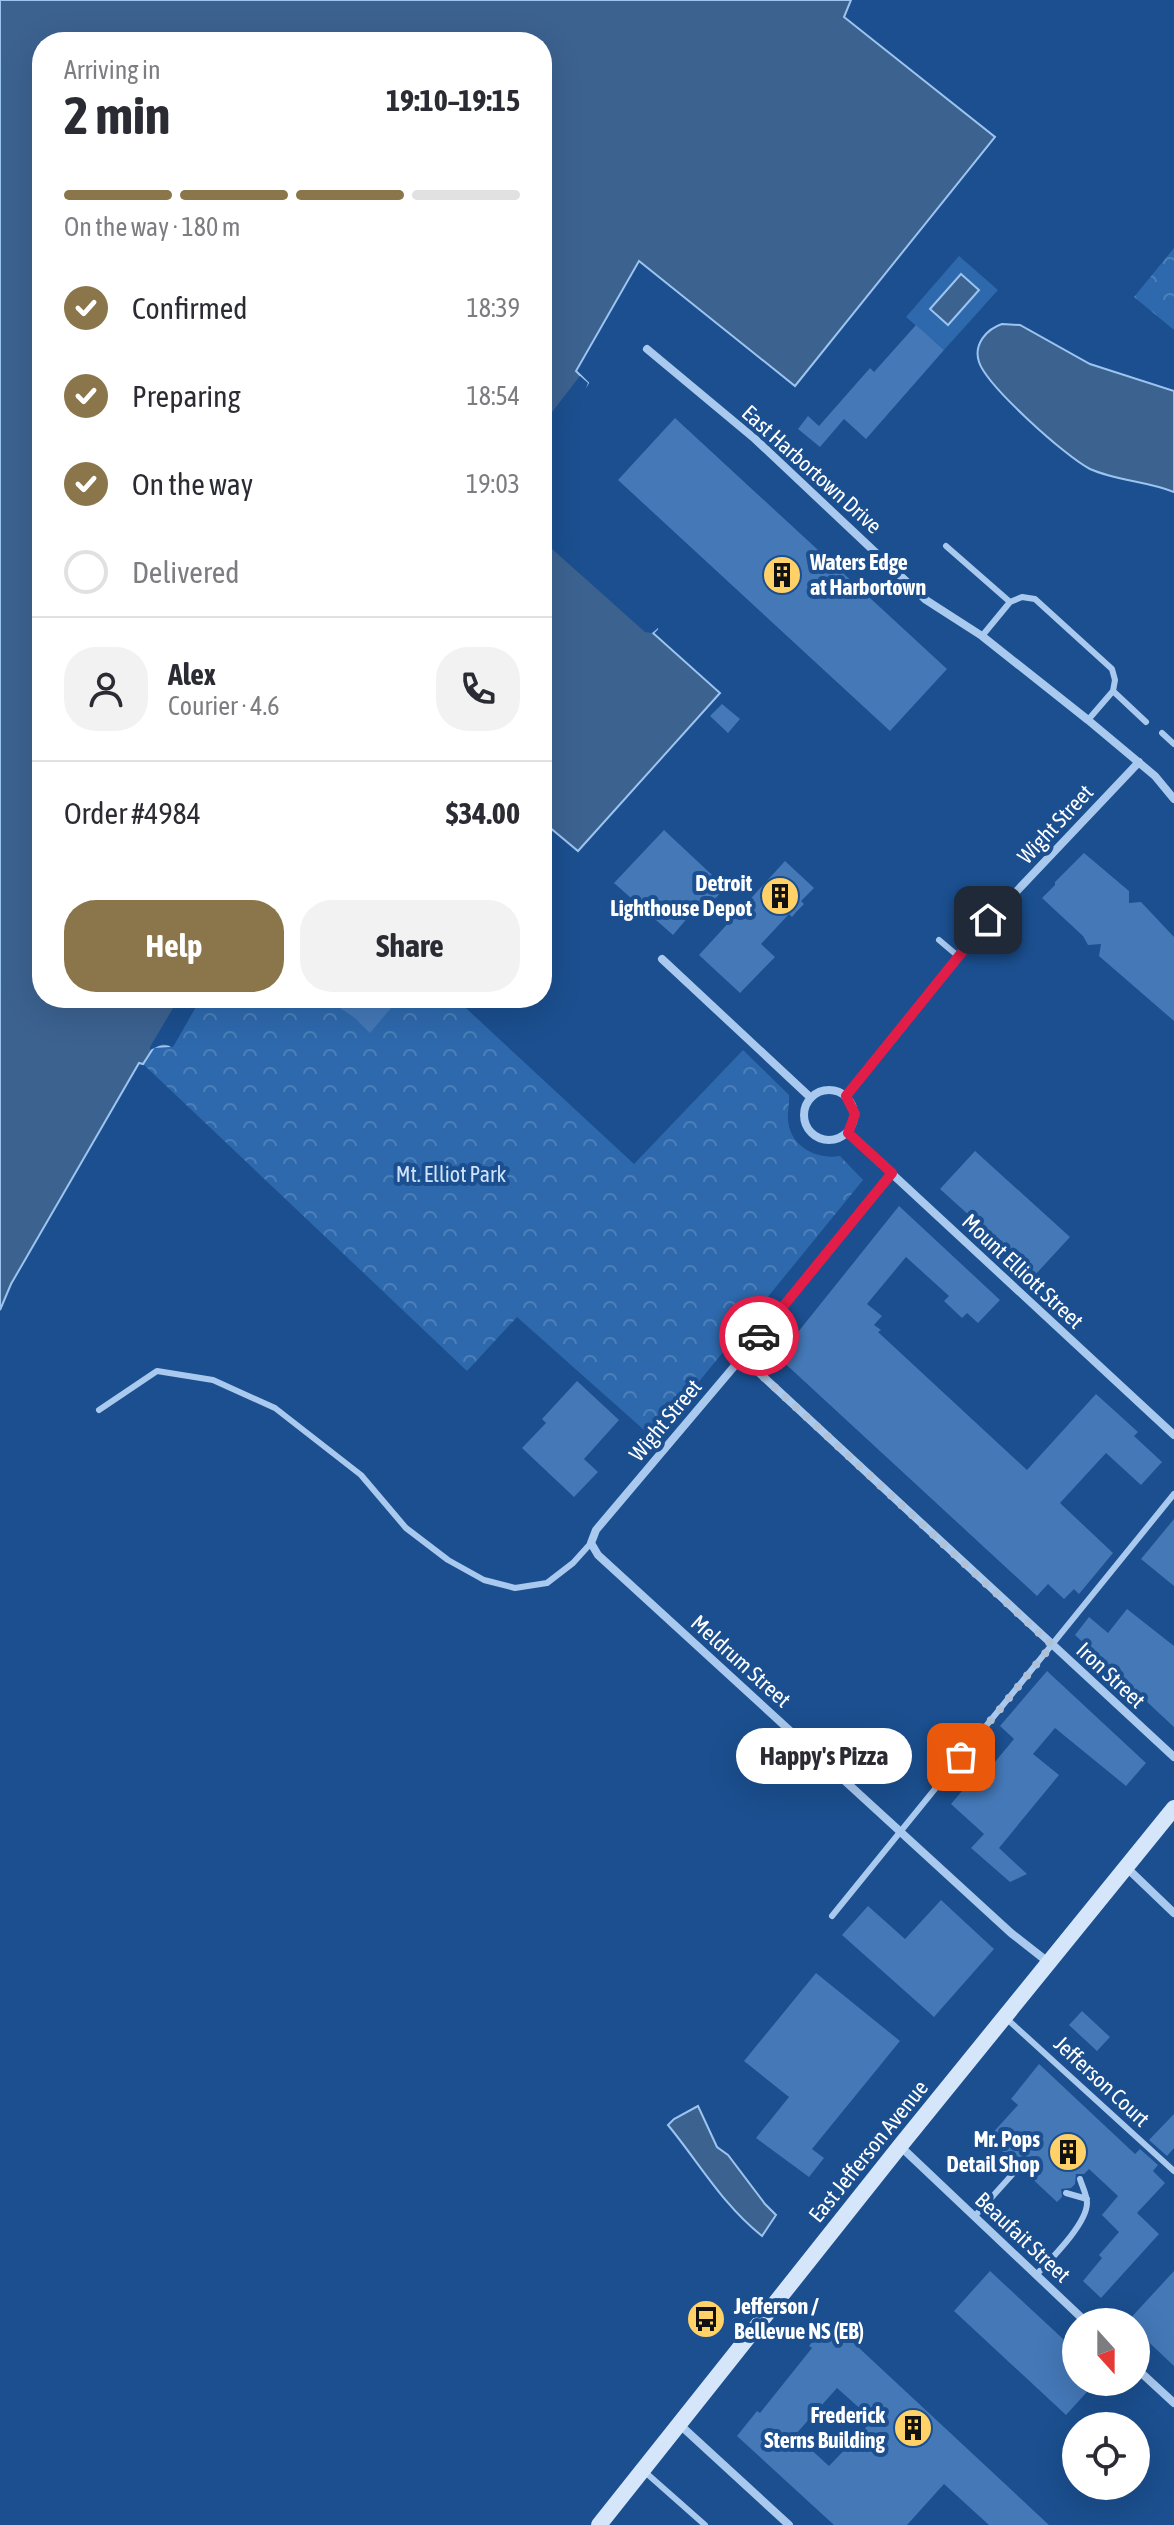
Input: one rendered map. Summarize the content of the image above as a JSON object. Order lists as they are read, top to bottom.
{
  "streets": {
    "main road": ["East Jefferson Avenue"],
    "street": [
      "East Harbortown Drive",
      "Wight Street",
      "Mount Elliott Street",
      "Meldrum Street",
      "Iron Street",
      "Beaufait Street"
    ],
    "lane": ["Jefferson Court"]
  },
  "crossings": [
    ["East Harbortown Drive", "Wight Street"],
    ["Wight Street", "Mount Elliott Street"],
    ["Wight Street", "Meldrum Street"],
    ["Wight Street", "Iron Street"],
    ["Meldrum Street", "East Jefferson Avenue"],
    ["Jefferson Court", "East Jefferson Avenue"],
    ["East Jefferson Avenue", "Beaufait Street"]
  ],
  "parks": ["Mt. Elliot Park"],
  "places": {
    "building": [
      "Waters Edge at Harbortown",
      "Detroit Lighthouse Depot",
      "Mr. Pops Detail Shop",
      "Frederick Sterns Building"
    ],
    "other": ["Happy's Pizza"],
    "bus stop": ["Jefferson / Bellevue NS (EB)"]
  },
  "north": "bottom",
  "page": {
    "heading": ["2 min", "Arriving in", "19:10–19:15"],
    "panel": [
      "Alex",
      "Courier · 4.6",
      "Order #4984",
      "$34.00"
    ],
    "bar": "On the way · 180 m",
    "list": [
      ["Confirmed", "18:39"],
      ["Preparing", "18:54"],
      ["On the way", "19:03"],
      "Delivered"
    ],
    "buttons": ["Help", "Share"],
    "bubble": "Happy's Pizza"
  }
}
